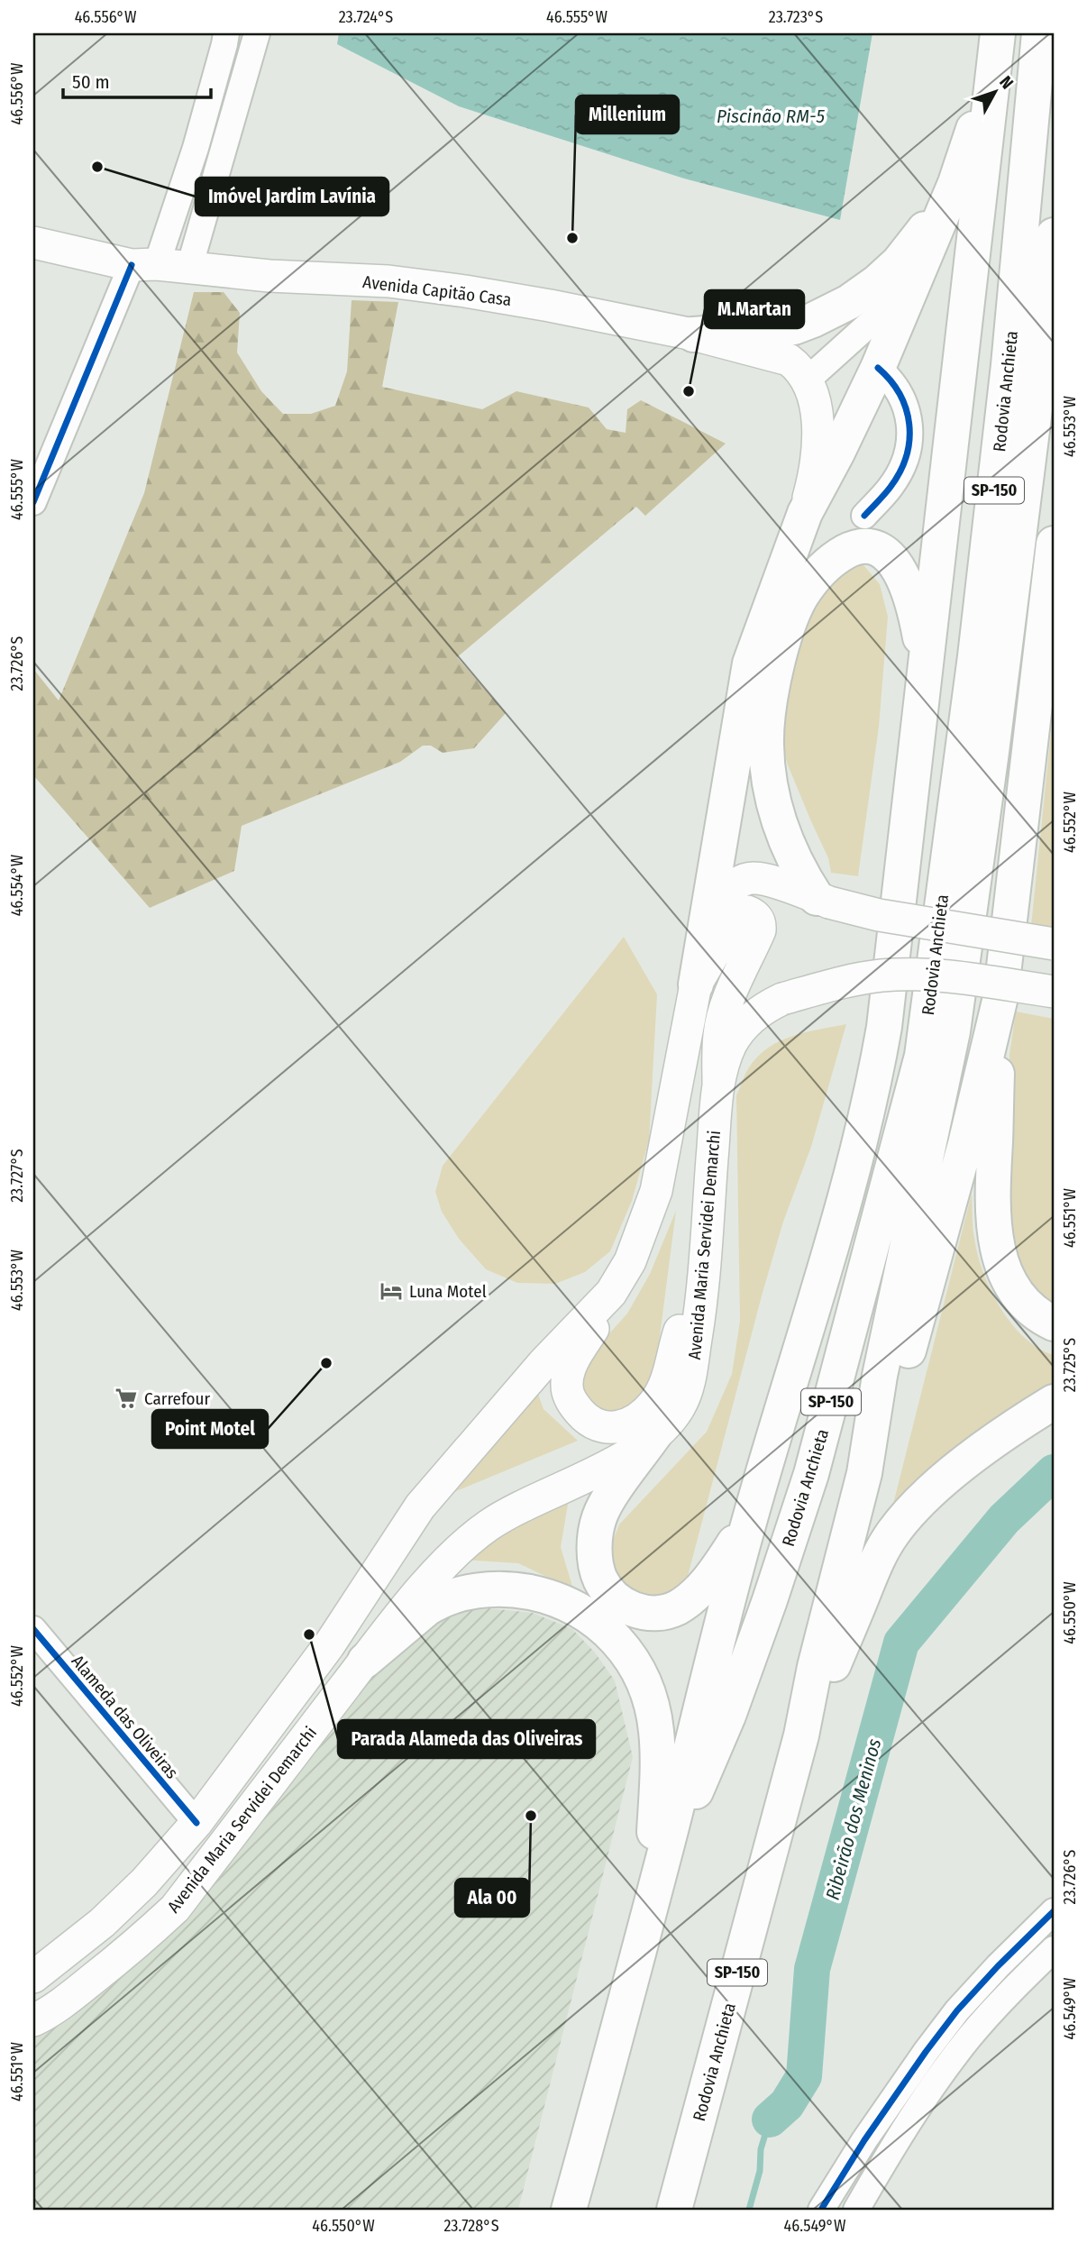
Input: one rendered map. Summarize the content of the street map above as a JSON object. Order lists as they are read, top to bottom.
{
  "streets": {
    "highway": ["Rodovia Anchieta", "SP-150"],
    "main road": ["Avenida Capitão Casa", "Avenida Maria Servidei Demarchi"],
    "street": ["Alameda das Oliveiras"]
  },
  "crossings": [
    ["Avenida Maria Servidei Demarchi", "Alameda das Oliveiras"]
  ],
  "water": ["Piscinão RM-5", "Ribeirão dos Meninos"],
  "places": {
    "other": [
      "Imóvel Jardim Lavínia",
      "Millenium",
      "M.Martan",
      "Point Motel",
      "Parada Alameda das Oliveiras",
      "Ala 00"
    ],
    "hotel": ["Luna Motel"],
    "supermarket": ["Carrefour"]
  },
  "scale_bar": "50 m",
  "north": "top right",
  "coordinates": [
    "46.556°W",
    "23.724°S",
    "46.555°W",
    "23.723°S",
    "46.553°W",
    "23.726°S",
    "46.552°W",
    "46.554°W",
    "23.727°S",
    "46.551°W",
    "23.725°S",
    "46.550°W",
    "46.549°W",
    "23.728°S"
  ]
}
